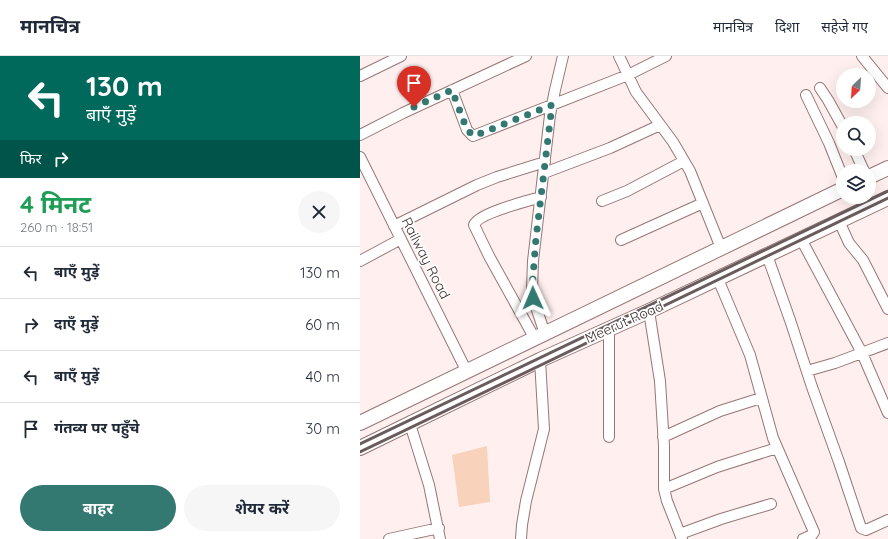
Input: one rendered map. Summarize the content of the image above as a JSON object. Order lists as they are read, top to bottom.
{
  "streets": {
    "highway": ["Meerut Road"],
    "street": ["Railway Road"]
  },
  "crossings": [
    ["Railway Road", "Meerut Road"]
  ],
  "north": "bottom left",
  "page": {
    "header": "मानचित्र",
    "nav": ["मानचित्र", "दिशा", "सहेजे गए"],
    "turn": ["130 m", "बाएँ मुड़ें"],
    "then": "फिर",
    "heading": ["4 मिनट", "260 m · 18:51"],
    "list": [
      {
        "name": "बाएँ मुड़ें",
        "value": "130 m"
      },
      {
        "name": "दाएँ मुड़ें",
        "value": "60 m"
      },
      {
        "name": "बाएँ मुड़ें",
        "value": "40 m"
      },
      {
        "name": "गंतव्य पर पहुँचे",
        "value": "30 m"
      }
    ],
    "buttons": ["बाहर", "शेयर करें"]
  }
}
